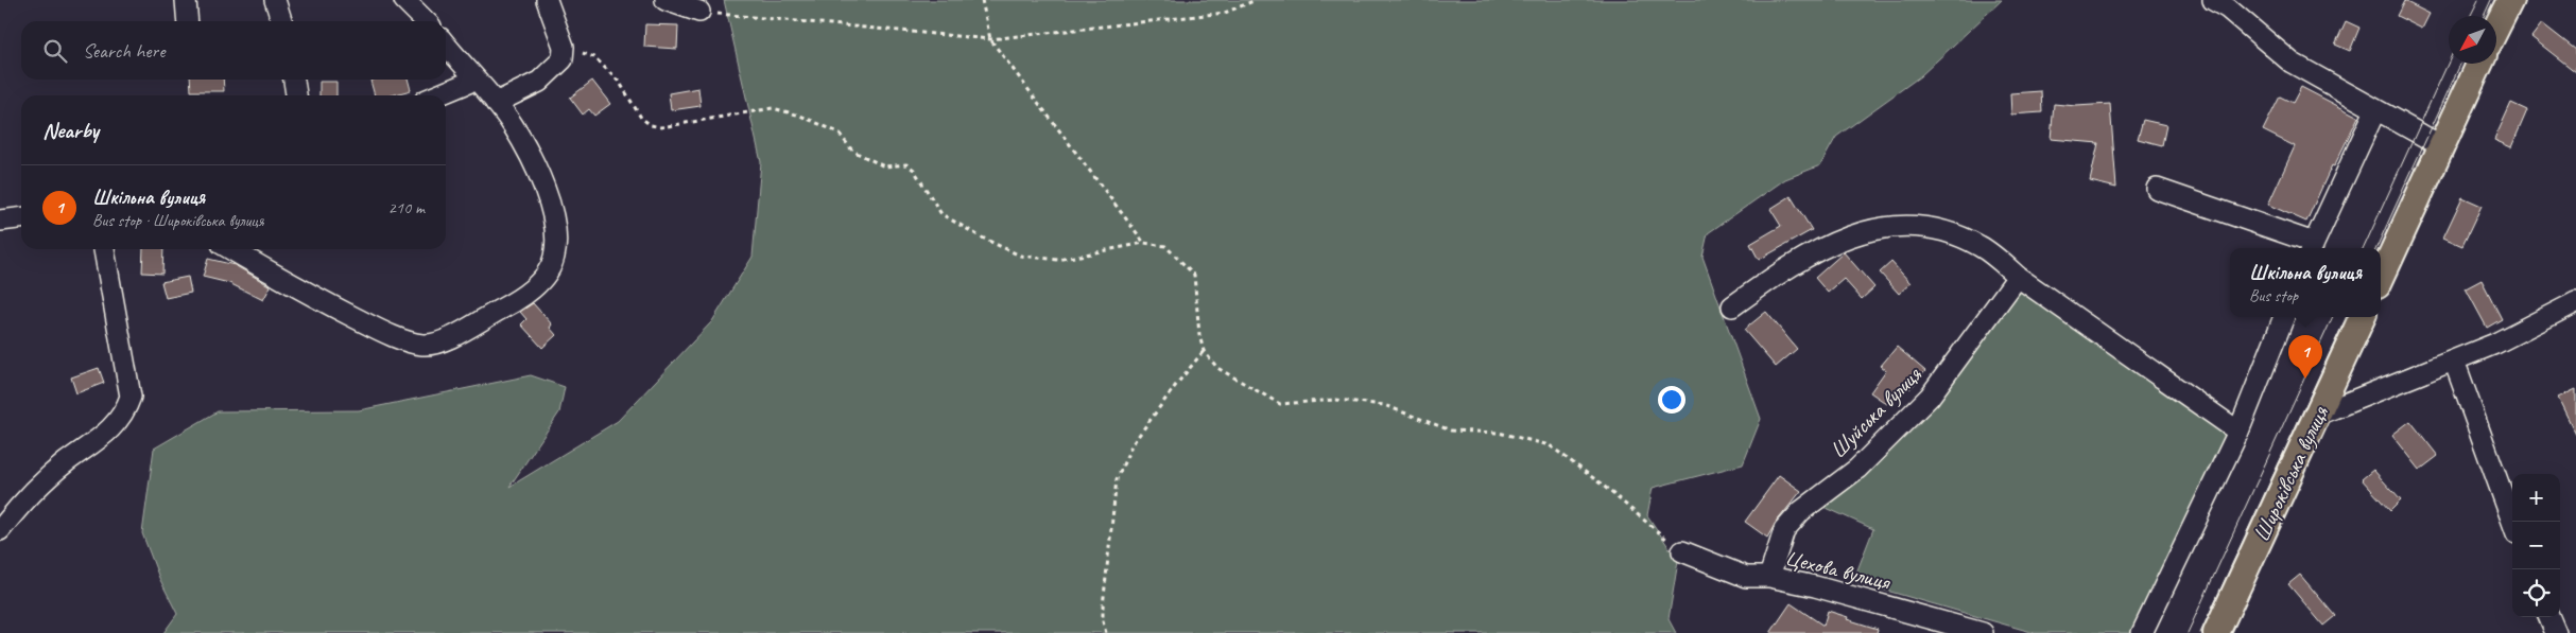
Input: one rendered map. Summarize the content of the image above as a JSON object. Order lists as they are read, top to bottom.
{
  "streets": {
    "main road": ["Широківська вулиця"],
    "street": ["Шуйська вулиця", "Цехова вулиця"]
  },
  "crossings": [
    ["Шуйська вулиця", "Цехова вулиця"]
  ],
  "north": "bottom left",
  "page": {
    "search": "Search here",
    "heading": "Nearby",
    "list": [
      {
        "mark": "1",
        "name": "Шкільна вулиця",
        "note": "Bus stop · Широківська вулиця",
        "value": "210 m"
      }
    ],
    "popup": ["Шкільна вулиця", "Bus stop"],
    "pins": "1",
    "map_buttons": ["+", "−"]
  }
}
